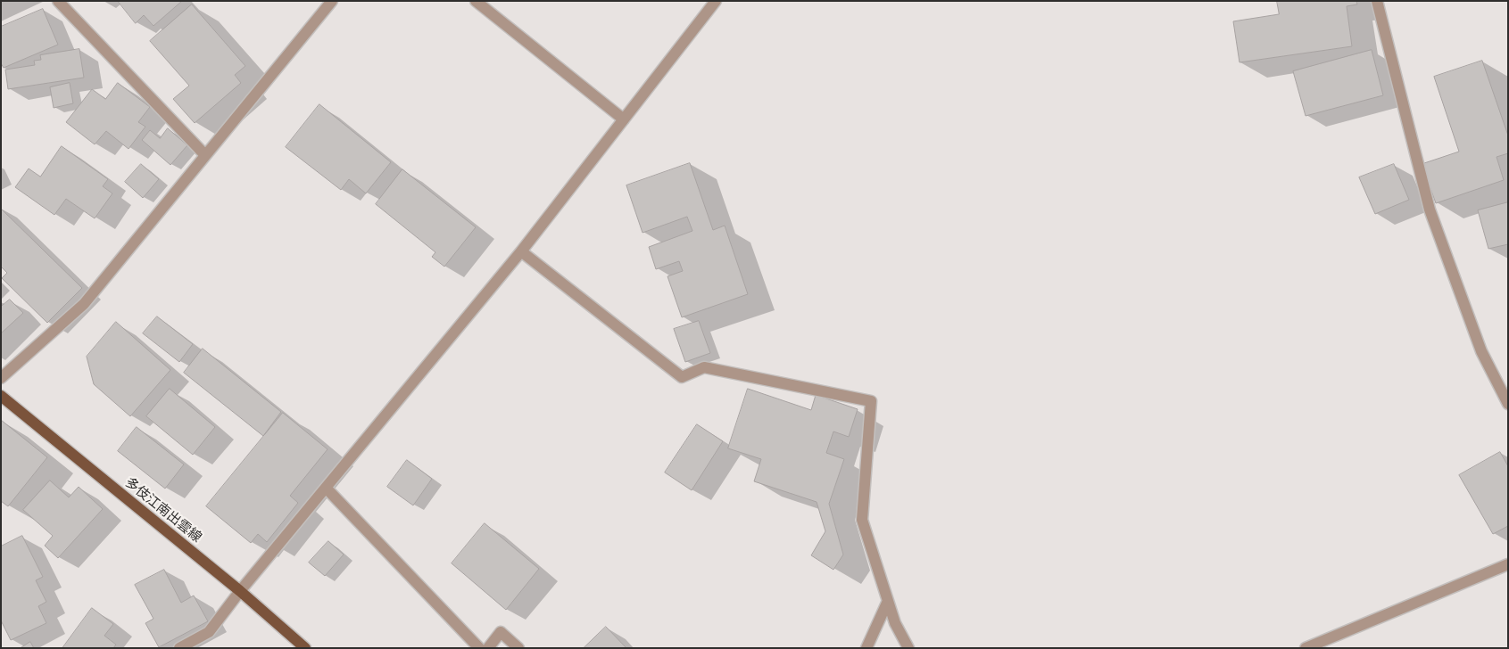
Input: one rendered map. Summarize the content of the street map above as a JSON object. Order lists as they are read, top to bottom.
{
  "streets": {
    "main road": ["多伎江南出雲線"]
  }
}
